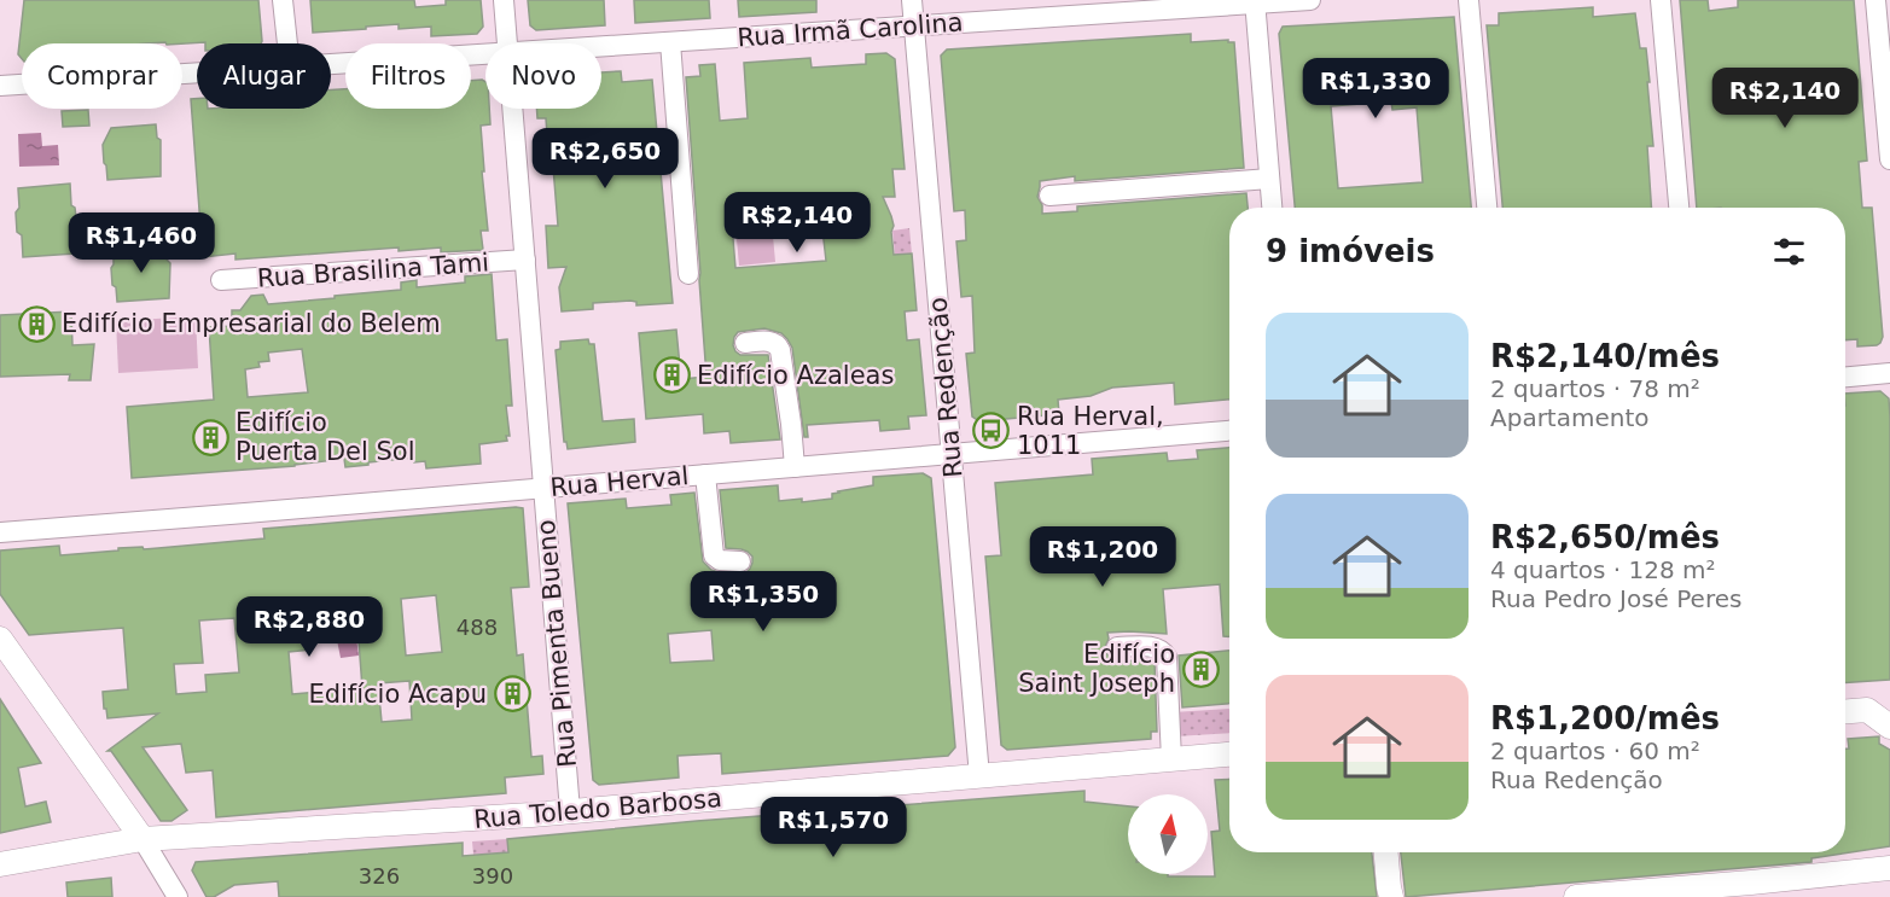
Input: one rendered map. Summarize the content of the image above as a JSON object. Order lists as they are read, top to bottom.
{
  "streets": {
    "street": [
      "Rua Irmã Carolina",
      "Rua Brasilina Tami",
      "Rua Redenção",
      "Rua Herval",
      "Rua Pimenta Bueno",
      "Rua Toledo Barbosa"
    ]
  },
  "crossings": [
    ["Rua Irmã Carolina", "Rua Redenção"],
    ["Rua Brasilina Tami", "Rua Pimenta Bueno"],
    ["Rua Redenção", "Rua Herval"],
    ["Rua Redenção", "Rua Toledo Barbosa"],
    ["Rua Herval", "Rua Pimenta Bueno"],
    ["Rua Pimenta Bueno", "Rua Toledo Barbosa"]
  ],
  "places": {
    "building": [
      "Edifício Empresarial do Belem",
      "Edifício Azaleas",
      "Edifício Puerta Del Sol",
      "Edifício Saint Joseph",
      "Edifício Acapu"
    ],
    "bus stop": ["Rua Herval, 1011"]
  },
  "house_numbers": ["488", "326", "390"],
  "north": "top",
  "page": {
    "chip": [
      "Comprar",
      "Alugar",
      "Filtros",
      "Novo"
    ],
    "price": [
      "R$1,330",
      "R$2,140",
      "R$2,650",
      "R$2,140",
      "R$1,460",
      "R$1,200",
      "R$1,350",
      "R$2,880",
      "R$1,570"
    ],
    "heading": "9 imóveis",
    "list": [
      {
        "name": "R$2,140/mês",
        "note": "2 quartos · 78 m² · Apartamento"
      },
      {
        "name": "R$2,650/mês",
        "note": "4 quartos · 128 m² · Rua Pedro José Peres"
      },
      {
        "name": "R$1,200/mês",
        "note": "2 quartos · 60 m² · Rua Redenção"
      }
    ]
  }
}
